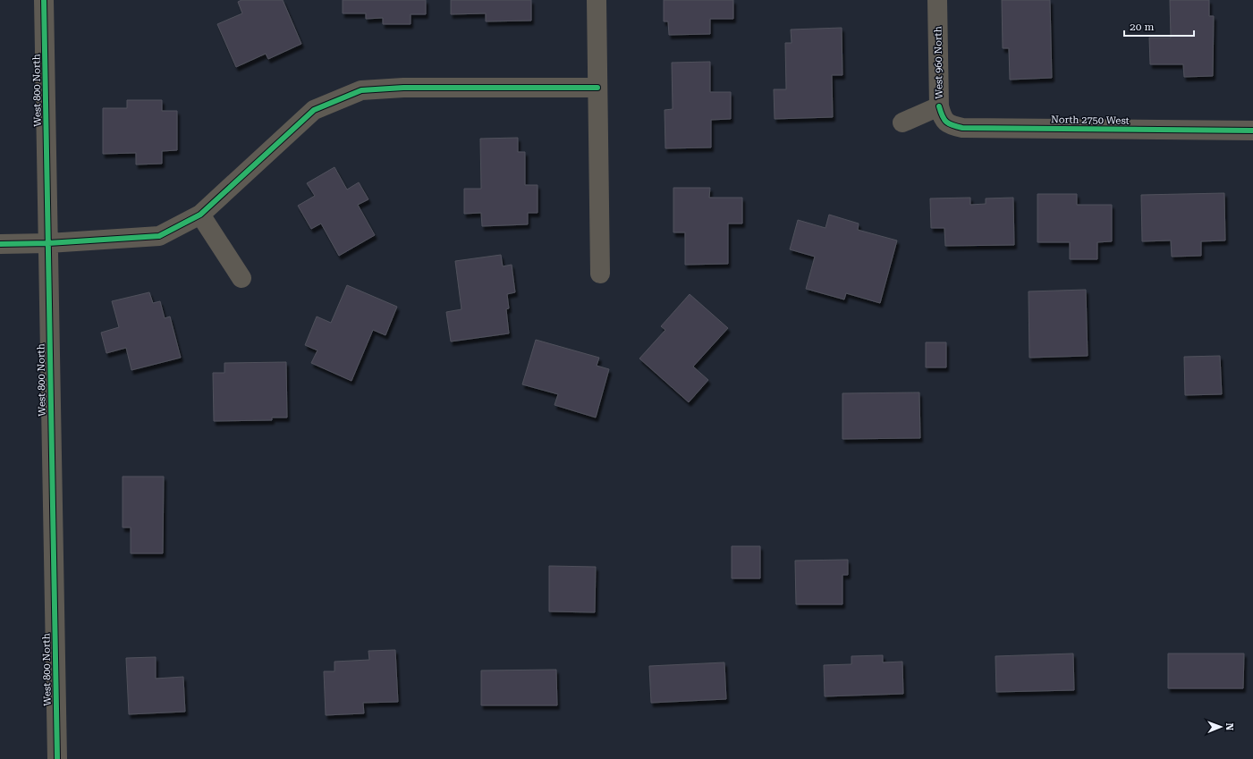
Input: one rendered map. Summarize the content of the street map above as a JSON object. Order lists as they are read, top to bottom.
{
  "streets": {
    "street": ["West 960 North", "West 800 North", "North 2750 West"]
  },
  "crossings": [
    ["West 960 North", "North 2750 West"]
  ],
  "scale_bar": "20 m",
  "north": "right"
}
